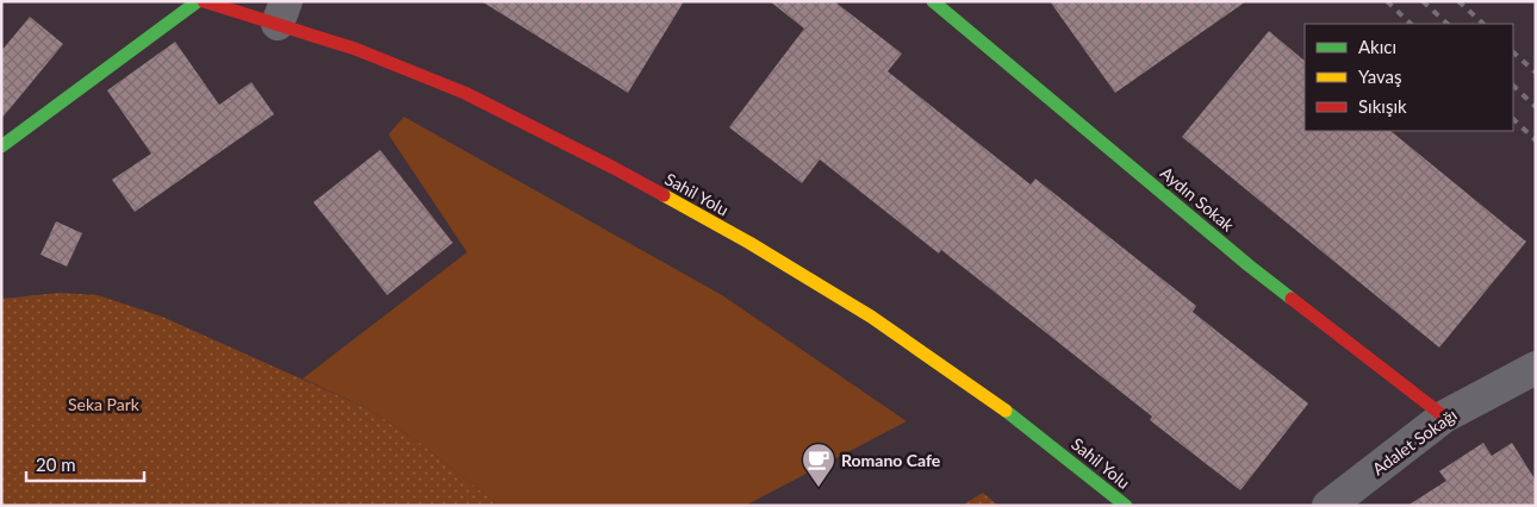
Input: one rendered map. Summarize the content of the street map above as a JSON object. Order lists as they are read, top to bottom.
{
  "streets": {
    "main road": ["Sahil Yolu", "Aydın Sokak"],
    "street": ["Adalet Sokağı"]
  },
  "crossings": [
    ["Aydın Sokak", "Adalet Sokağı"]
  ],
  "parks": ["Seka Park"],
  "places": {
    "cafe": ["Romano Cafe"]
  },
  "legend": ["Akıcı", "Yavaş", "Sıkışık"],
  "scale_bar": "20 m"
}
